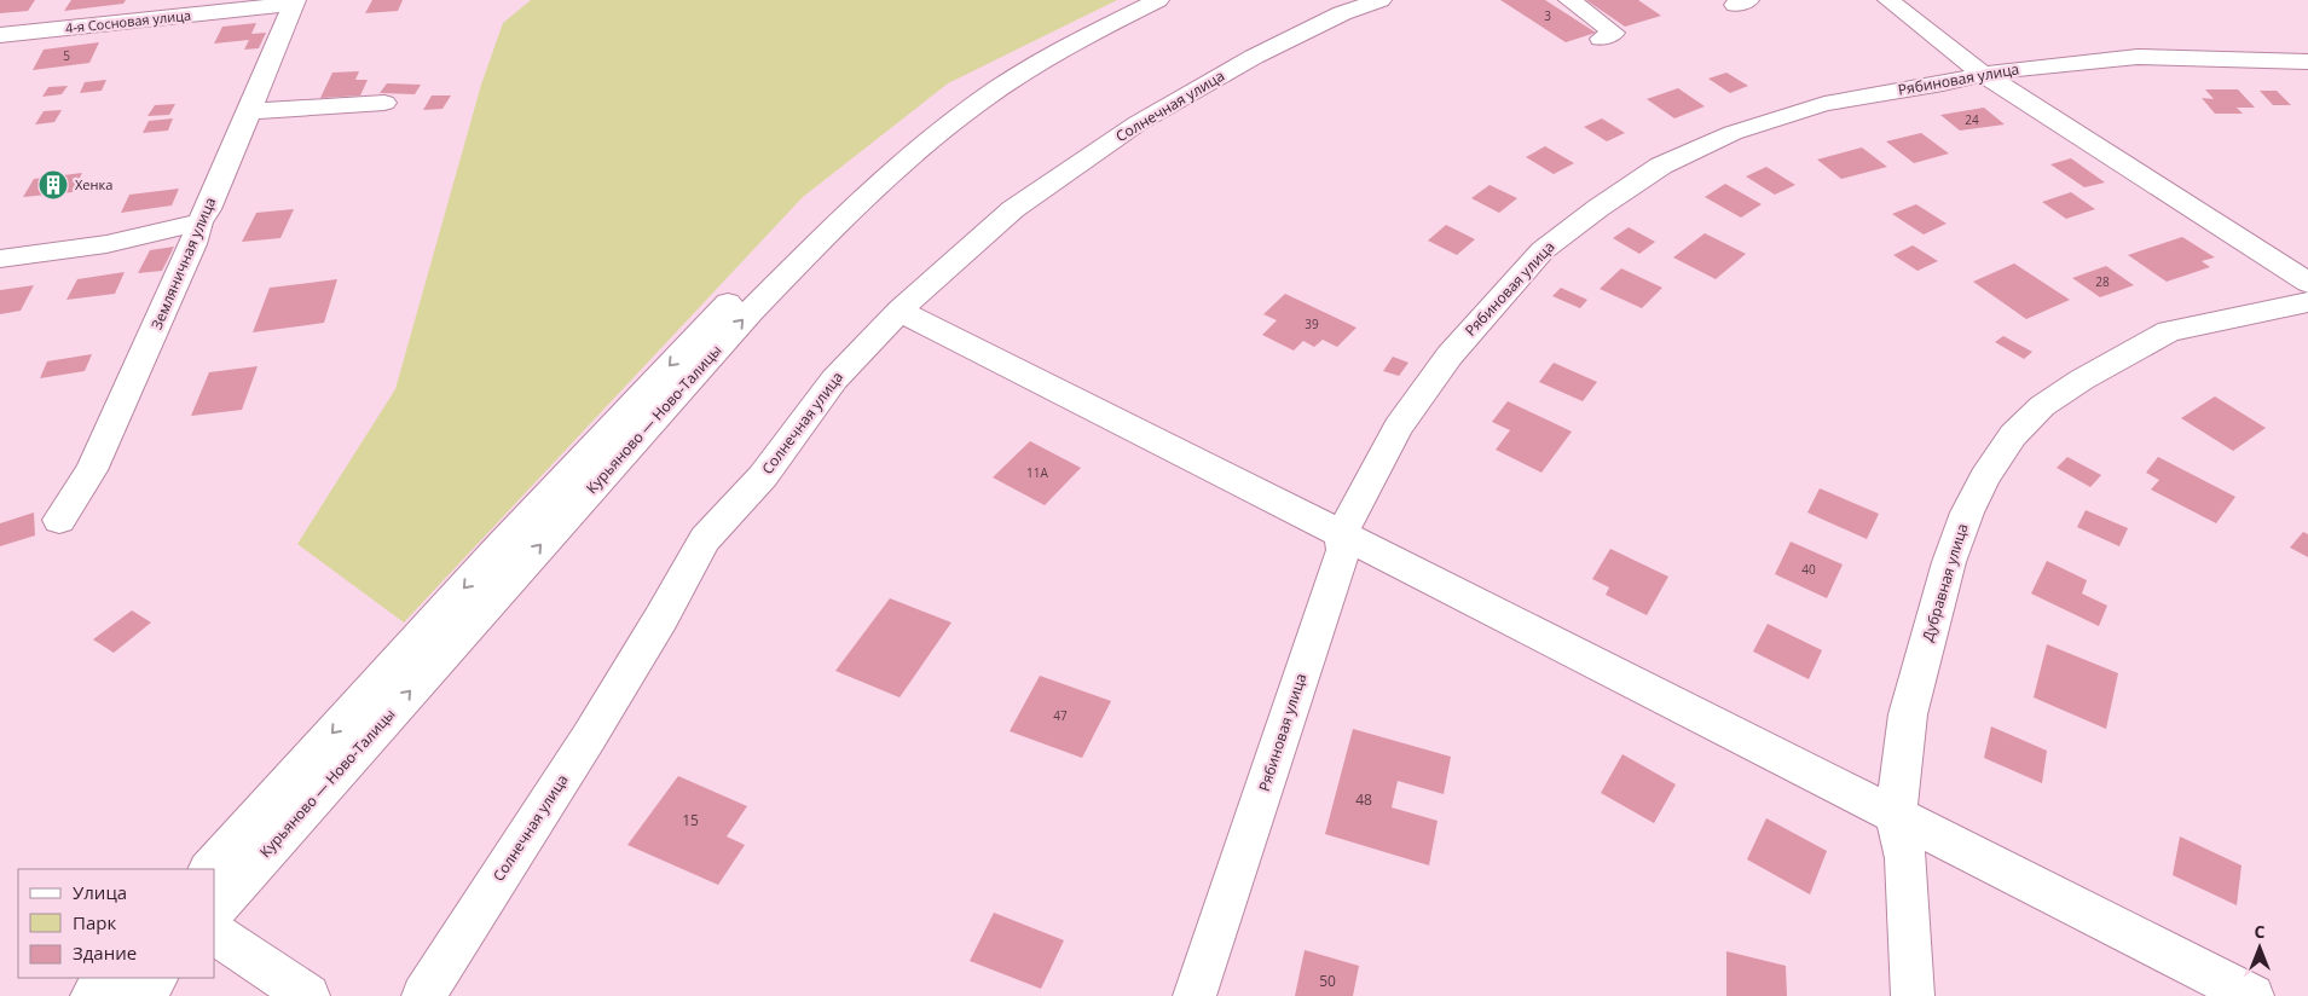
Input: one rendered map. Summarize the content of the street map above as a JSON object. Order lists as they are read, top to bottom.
{
  "streets": {
    "street": [
      "4-я Сосновая улица",
      "Рябиновая улица",
      "Солнечная улица",
      "Земляничная улица",
      "Курьяново — Ново-Талицы",
      "Дубравная улица"
    ]
  },
  "crossings": [
    ["4-я Сосновая улица", "Земляничная улица"]
  ],
  "places": {
    "building": ["Хенка"]
  },
  "house_numbers": [
    "3",
    "5",
    "24",
    "28",
    "39",
    "11А",
    "40",
    "47",
    "48",
    "15",
    "50"
  ],
  "legend": ["Улица", "Парк", "Здание"],
  "north": "top"
}
